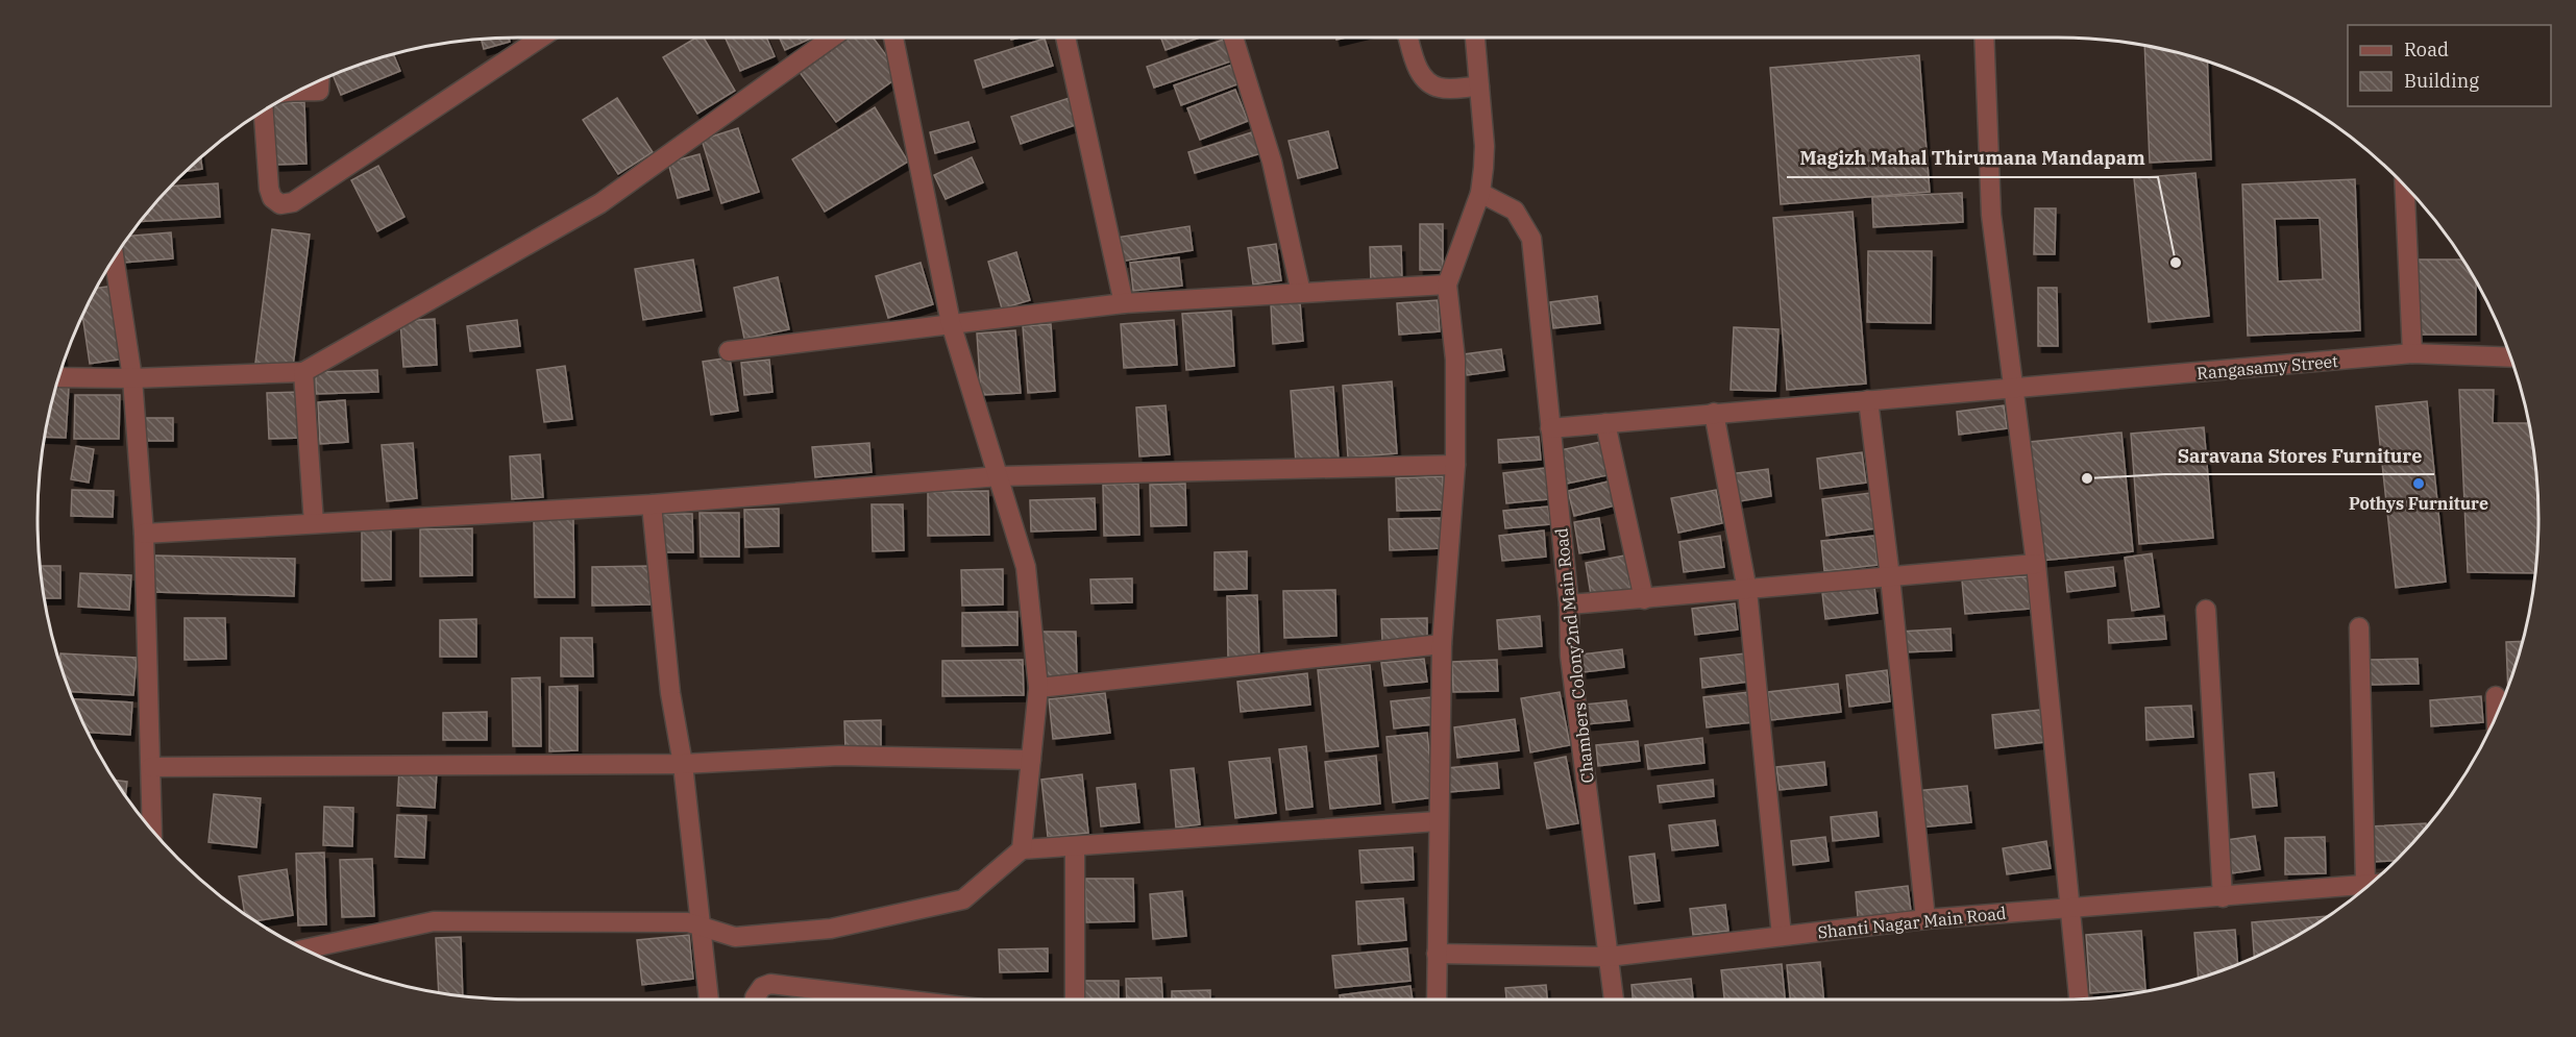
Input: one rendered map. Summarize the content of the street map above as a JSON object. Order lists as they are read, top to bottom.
{
  "streets": {
    "street": ["Rangasamy Street", "Chambers Colony2nd Main Road", "Shanti Nagar Main Road"]
  },
  "crossings": [
    ["Rangasamy Street", "Chambers Colony2nd Main Road"],
    ["Chambers Colony2nd Main Road", "Shanti Nagar Main Road"]
  ],
  "places": ["Magizh Mahal Thirumana Mandapam", "Saravana Stores Furniture", "Pothys Furniture"],
  "legend": ["Road", "Building"]
}
